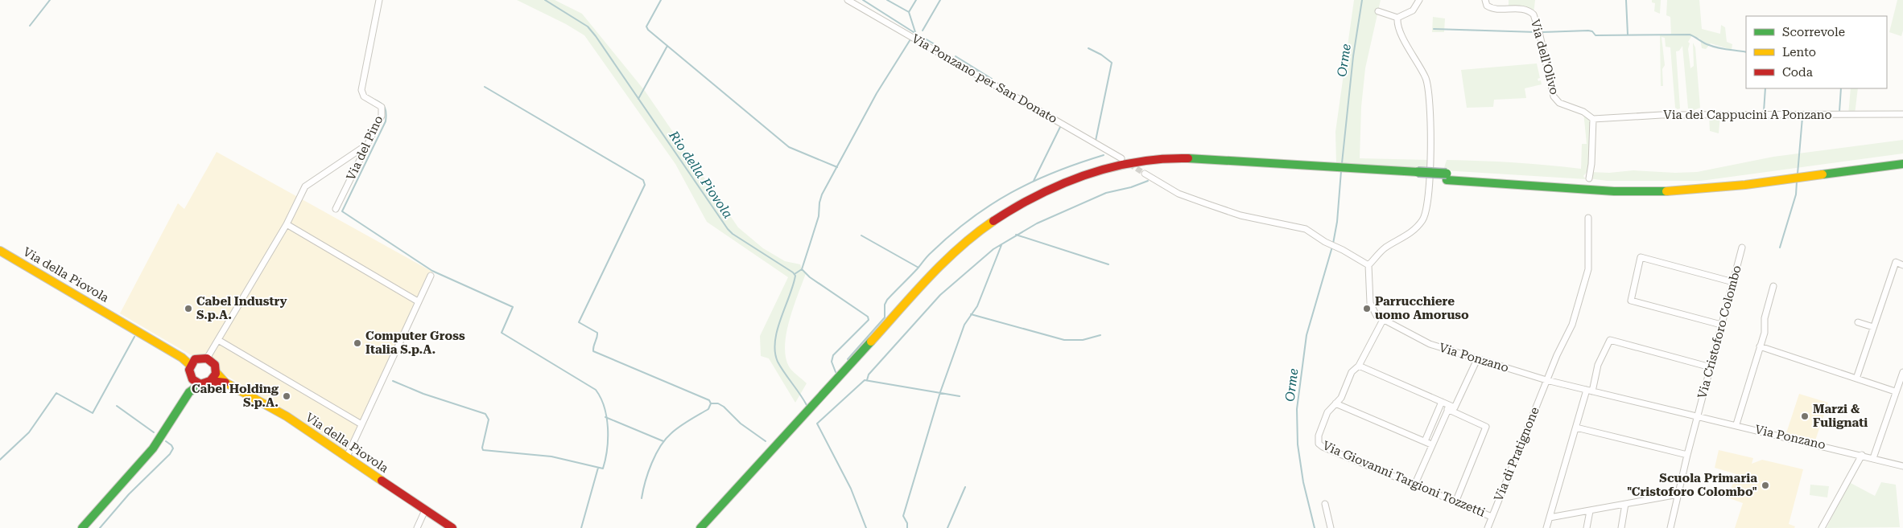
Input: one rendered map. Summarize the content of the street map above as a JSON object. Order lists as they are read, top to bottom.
{
  "streets": {
    "main road": ["Via della Piovola"],
    "street": [
      "Via dell'Olivo",
      "Via Ponzano per San Donato",
      "Via dei Cappucini A Ponzano",
      "Via del Pino",
      "Via Cristoforo Colombo",
      "Via Ponzano",
      "Via di Pratignone",
      "Via Giovanni Targioni Tozzetti"
    ]
  },
  "crossings": [
    ["Via dell'Olivo", "Via dei Cappucini A Ponzano"],
    ["Via Cristoforo Colombo", "Via Ponzano"],
    ["Via Ponzano", "Via di Pratignone"],
    ["Via di Pratignone", "Via Giovanni Targioni Tozzetti"]
  ],
  "water": ["Orme", "Rio della Piovola"],
  "places": [
    "Cabel Industry S.p.A.",
    "Parrucchiere uomo Amoruso",
    "Computer Gross Italia S.p.A.",
    "Cabel Holding S.p.A.",
    "Marzi & Fulignati",
    "Scuola Primaria \"Cristoforo Colombo\""
  ],
  "legend": ["Scorrevole", "Lento", "Coda"]
}
